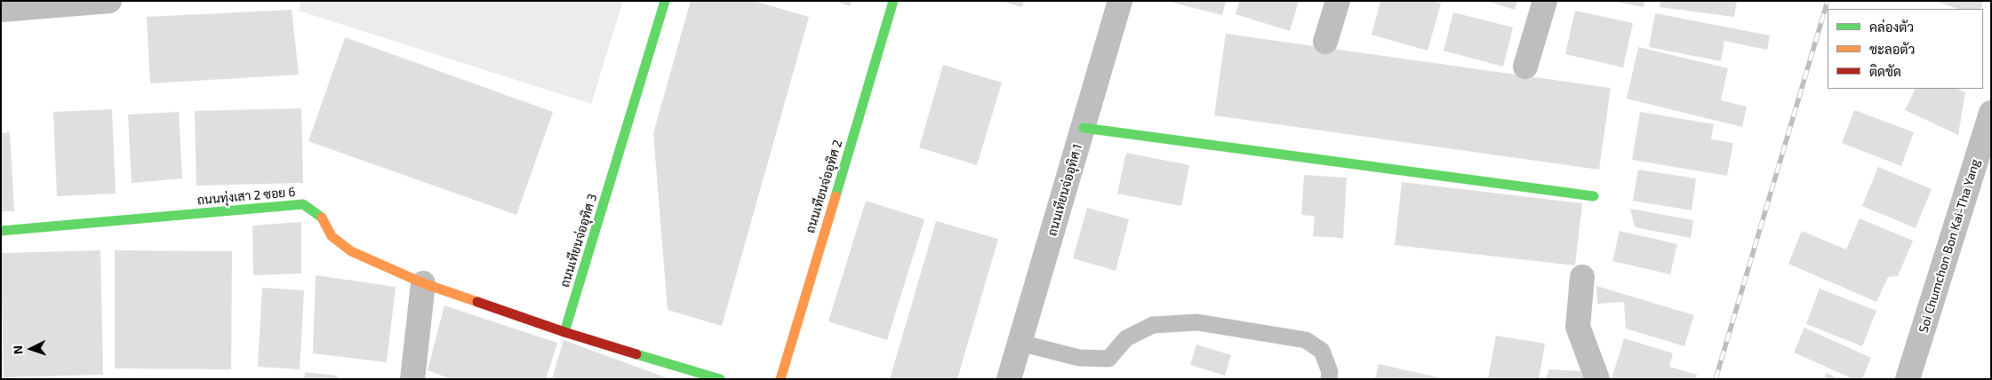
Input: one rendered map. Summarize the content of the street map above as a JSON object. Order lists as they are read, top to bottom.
{
  "streets": {
    "street": [
      "ถนนเทียนจ่ออุทิศ 2",
      "ถนนเทียนจ่ออุทิศ 1",
      "ถนนทุ่งเสา 2 ซอย 6",
      "ถนนเทียนจ่ออุทิศ 3",
      "Soi Chumchon Bon Kai-Tha Yang"
    ]
  },
  "crossings": [
    ["ถนนทุ่งเสา 2 ซอย 6", "ถนนเทียนจ่ออุทิศ 3"]
  ],
  "legend": ["คล่องตัว", "ชะลอตัว", "ติดขัด"],
  "north": "left"
}
